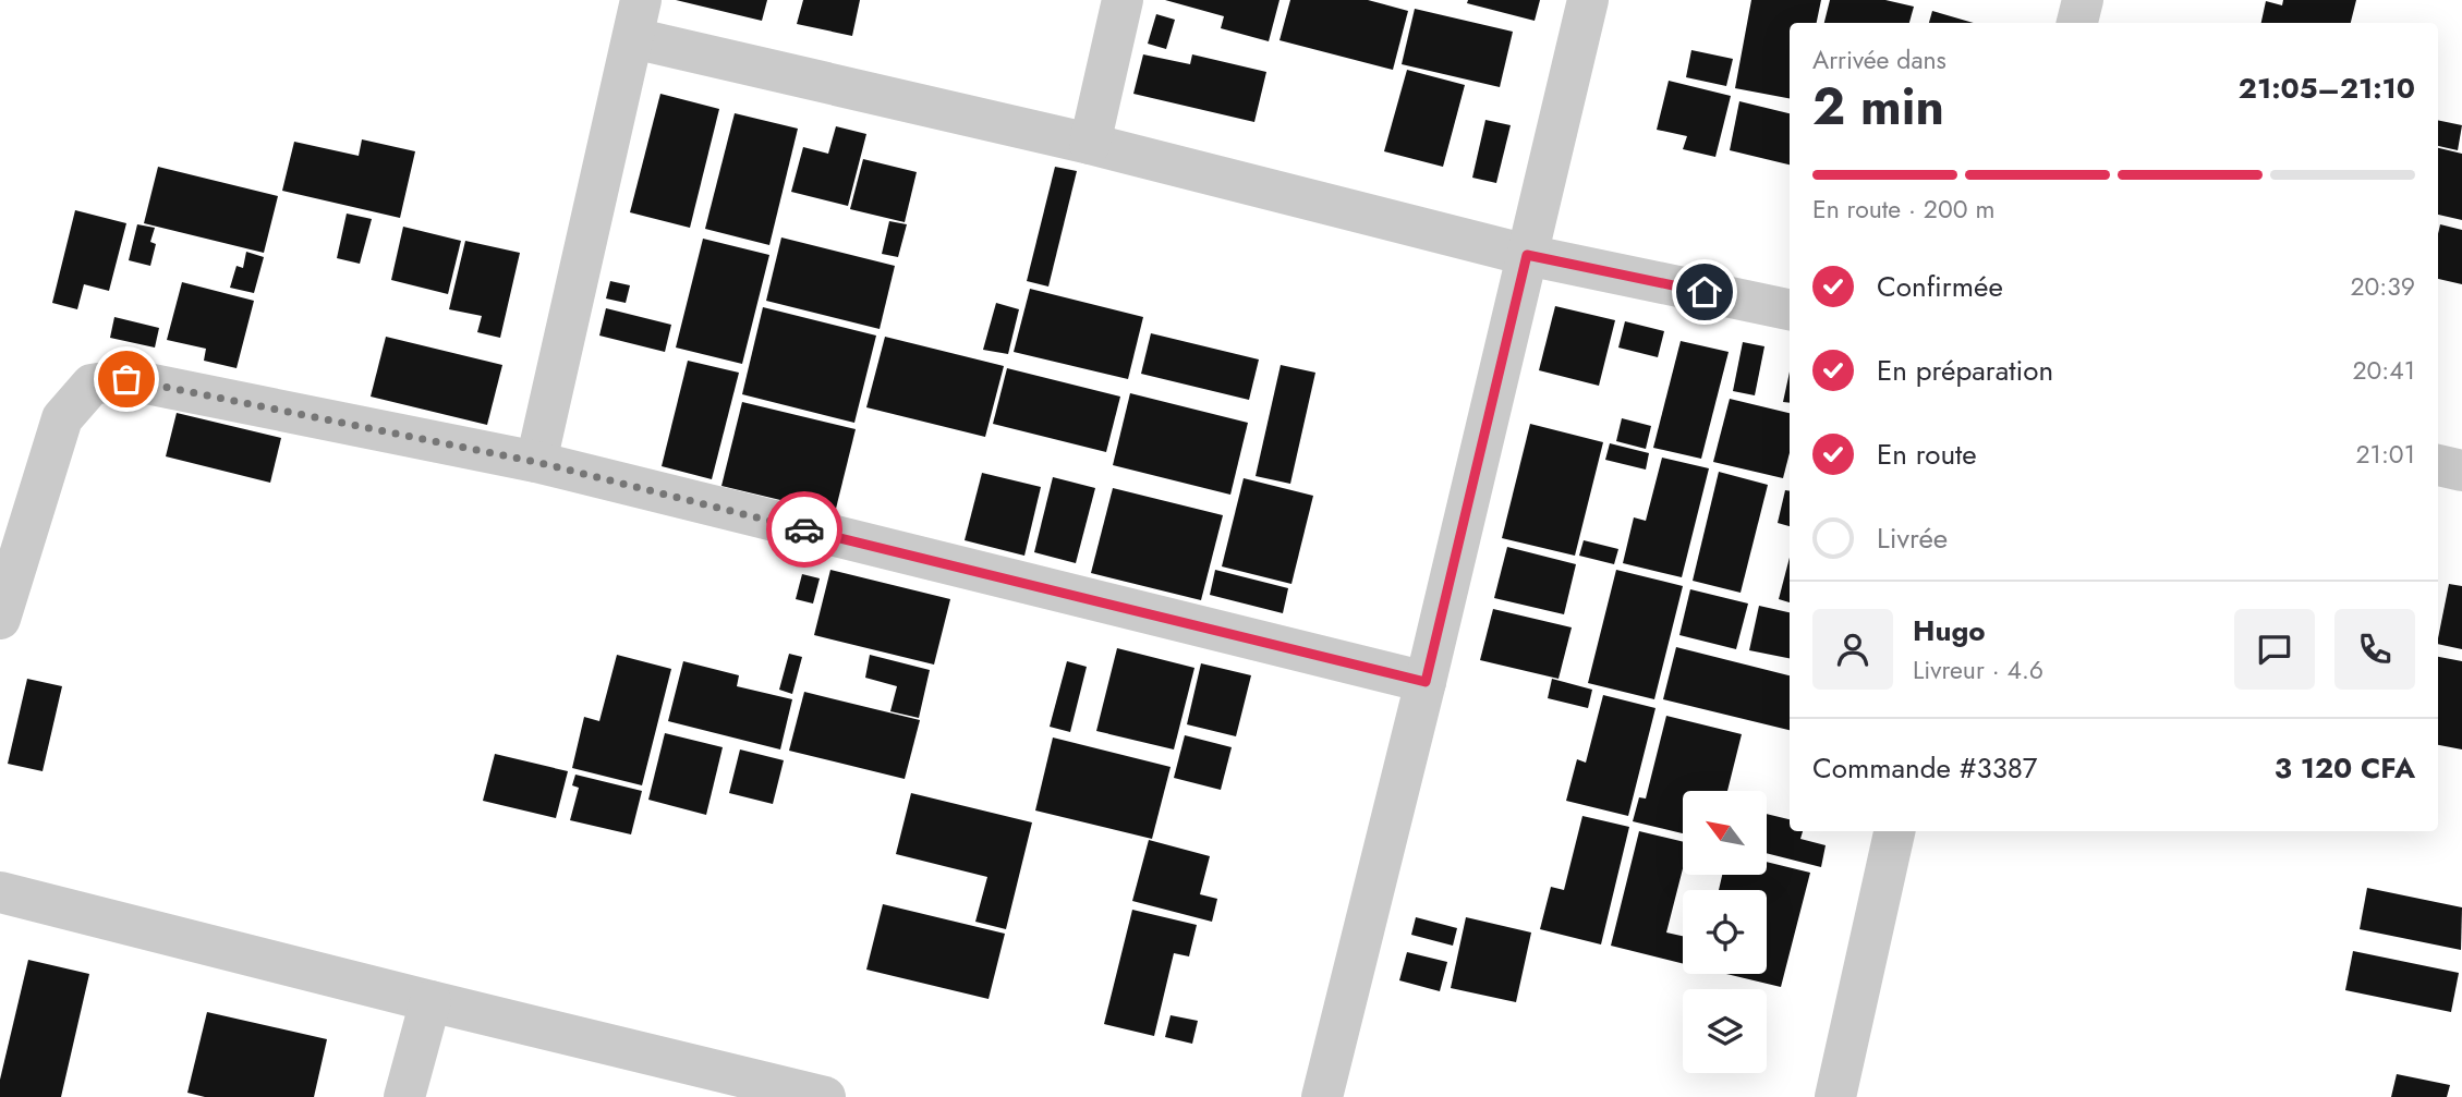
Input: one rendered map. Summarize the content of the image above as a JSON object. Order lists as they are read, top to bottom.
{
  "north": "top left",
  "page": {
    "heading": ["2 min", "Arrivée dans", "21:05–21:10"],
    "panel": [
      "Hugo",
      "Livreur · 4.6",
      "Commande #3387",
      "3 120 CFA"
    ],
    "bar": "En route · 200 m",
    "list": [
      ["Confirmée", "20:39"],
      ["En préparation", "20:41"],
      ["En route", "21:01"],
      "Livrée"
    ]
  }
}
